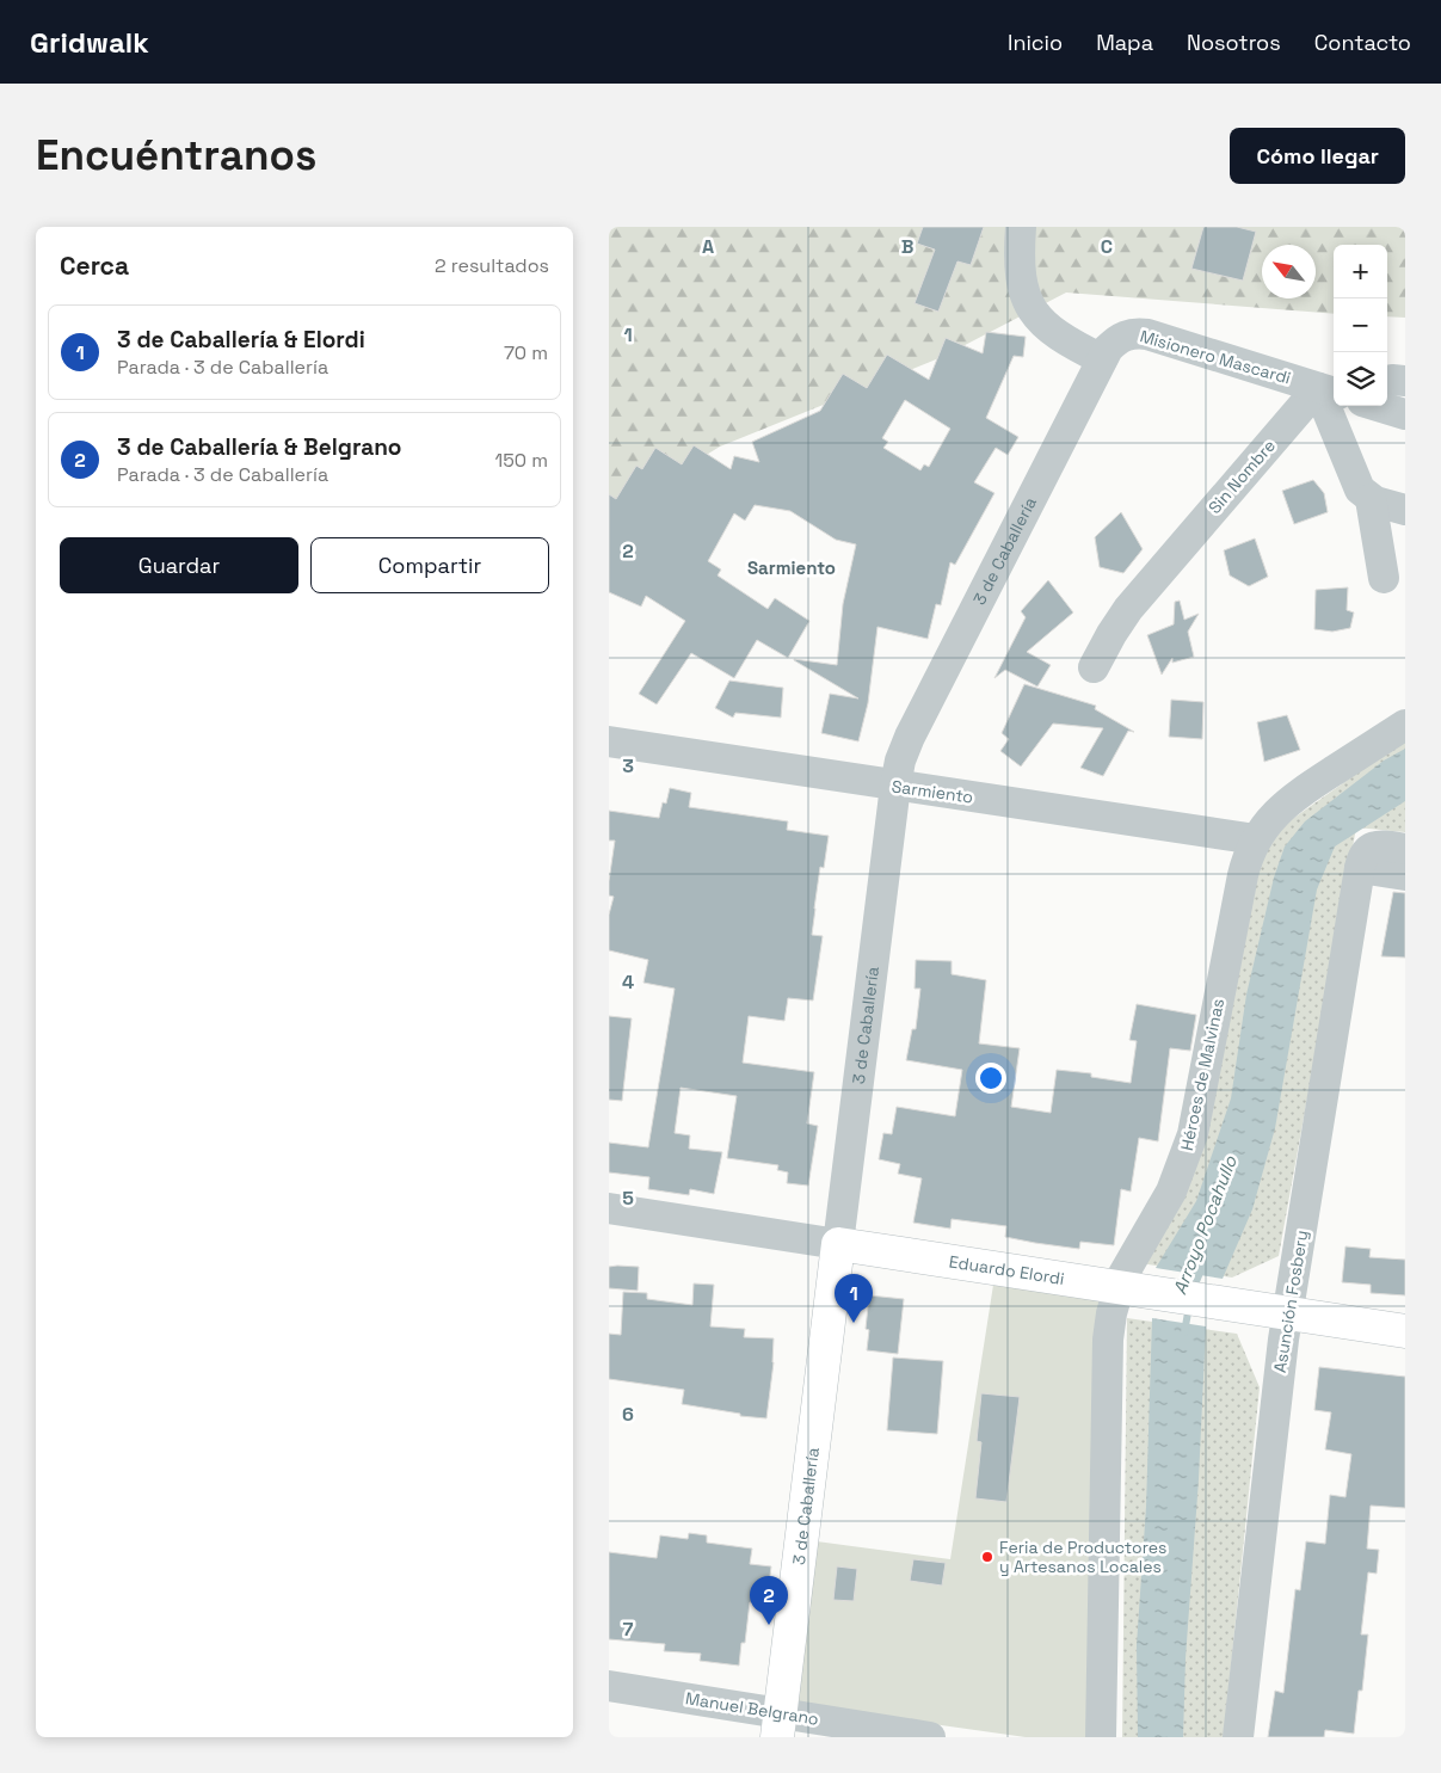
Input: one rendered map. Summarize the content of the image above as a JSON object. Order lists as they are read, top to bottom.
{
  "streets": {
    "main road": ["3 de Caballería", "Eduardo Elordi"],
    "street": [
      "Misionero Mascardi",
      "Sin Nombre",
      "Sarmiento",
      "Héroes de Malvinas",
      "Asunción Fosbery",
      "Manuel Belgrano"
    ]
  },
  "crossings": [
    ["Misionero Mascardi", "Sin Nombre"],
    ["Misionero Mascardi", "3 de Caballería"],
    ["3 de Caballería", "Sarmiento"],
    ["3 de Caballería", "Eduardo Elordi"],
    ["3 de Caballería", "Manuel Belgrano"],
    ["Sarmiento", "Héroes de Malvinas"],
    ["Héroes de Malvinas", "Eduardo Elordi"],
    ["Eduardo Elordi", "Asunción Fosbery"]
  ],
  "districts": ["Sarmiento"],
  "water": ["Arroyo Pocahullo"],
  "places": ["Feria de Productores y Artesanos Locales"],
  "north": "top left",
  "page": {
    "header": "Gridwalk",
    "nav": [
      "Inicio",
      "Mapa",
      "Nosotros",
      "Contacto"
    ],
    "buttons": [
      "Cómo llegar",
      ["Guardar", "Compartir"]
    ],
    "title": "Encuéntranos",
    "heading": ["Cerca", "2 resultados"],
    "map_buttons": ["+", "−"],
    "list": [
      {
        "mark": "1",
        "name": "3 de Caballería & Elordi",
        "note": "Parada · 3 de Caballería",
        "value": "70 m"
      },
      {
        "mark": "2",
        "name": "3 de Caballería & Belgrano",
        "note": "Parada · 3 de Caballería",
        "value": "150 m"
      }
    ],
    "pins": ["1", "2"]
  },
  "grid": {
    "columns": ["A", "B", "C"],
    "rows": [
      "1",
      "2",
      "3",
      "4",
      "5",
      "6",
      "7"
    ]
  }
}
